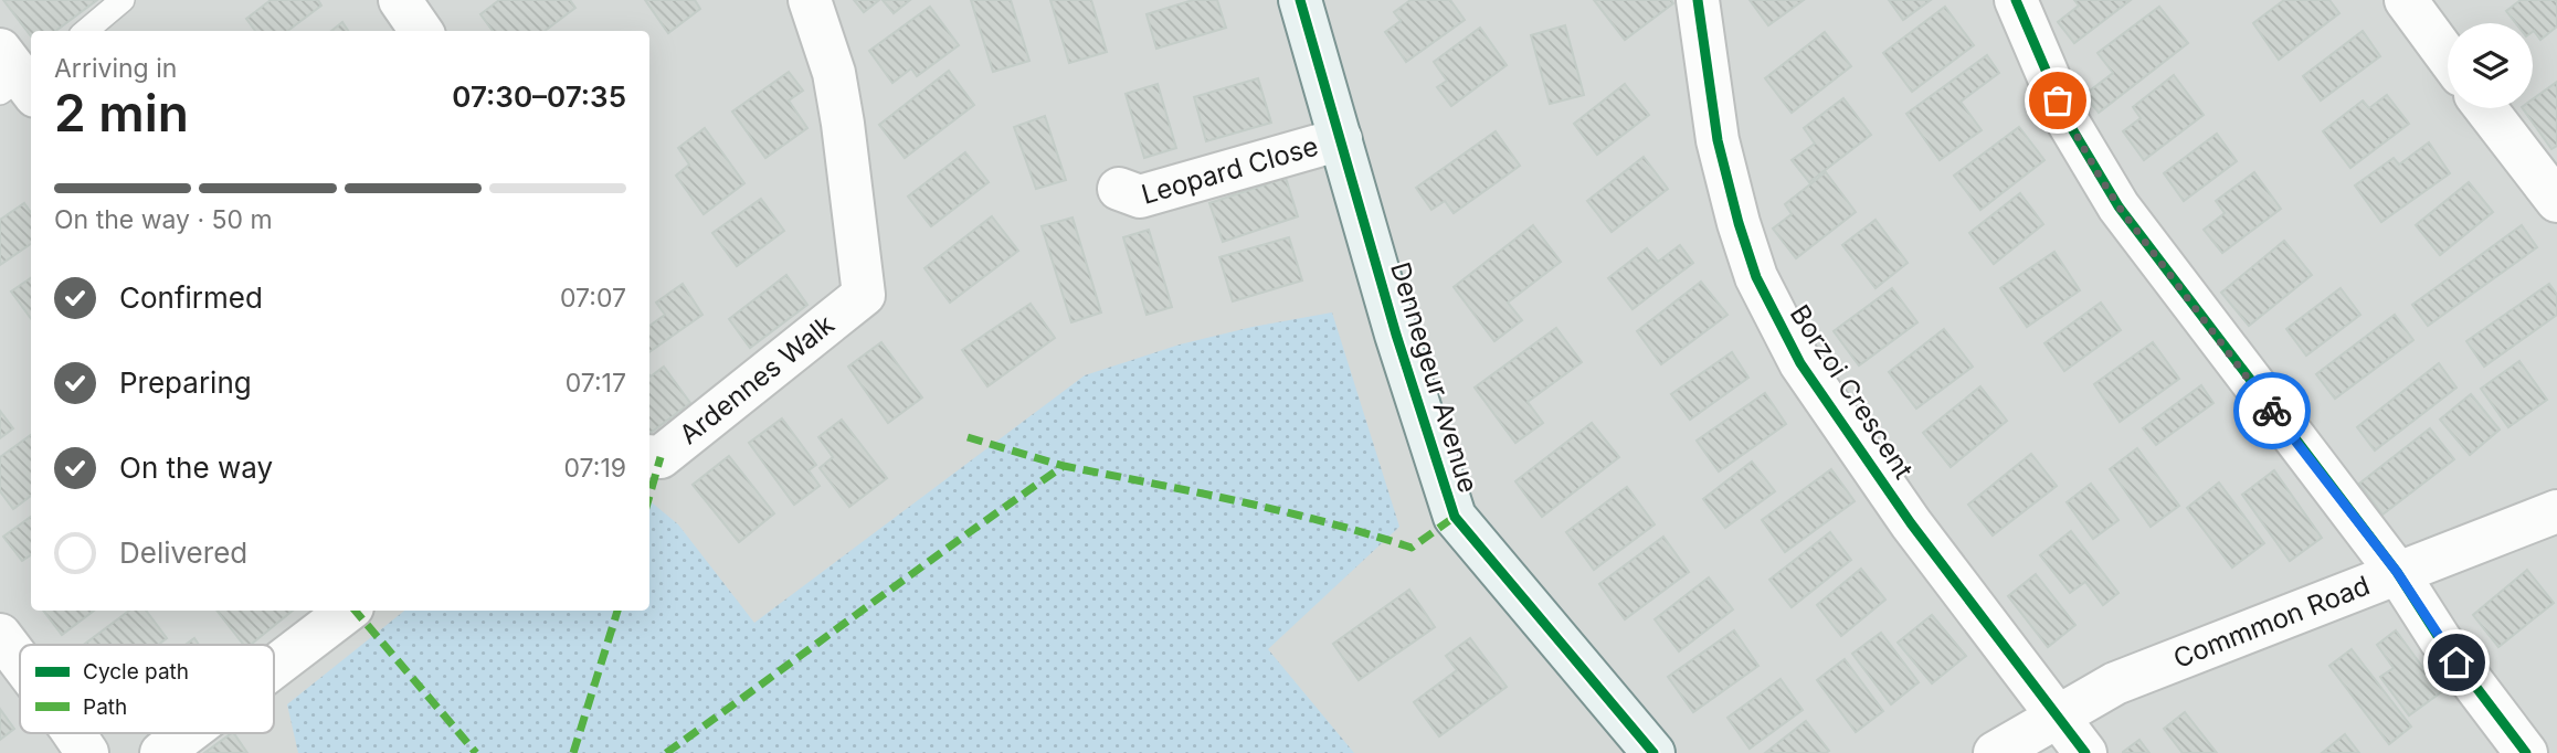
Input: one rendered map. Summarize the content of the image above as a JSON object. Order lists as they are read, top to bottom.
{
  "streets": {
    "street": [
      "Leopard Close",
      "Dennegeur Avenue",
      "Ardennes Walk",
      "Borzoi Crescent",
      "Commmon Road"
    ]
  },
  "crossings": [
    ["Leopard Close", "Dennegeur Avenue"],
    ["Borzoi Crescent", "Commmon Road"]
  ],
  "legend": ["Cycle path", "Path"],
  "page": {
    "heading": ["2 min", "Arriving in", "07:30–07:35"],
    "bar": "On the way · 50 m",
    "list": [
      ["Confirmed", "07:07"],
      ["Preparing", "07:17"],
      ["On the way", "07:19"],
      "Delivered"
    ]
  }
}
